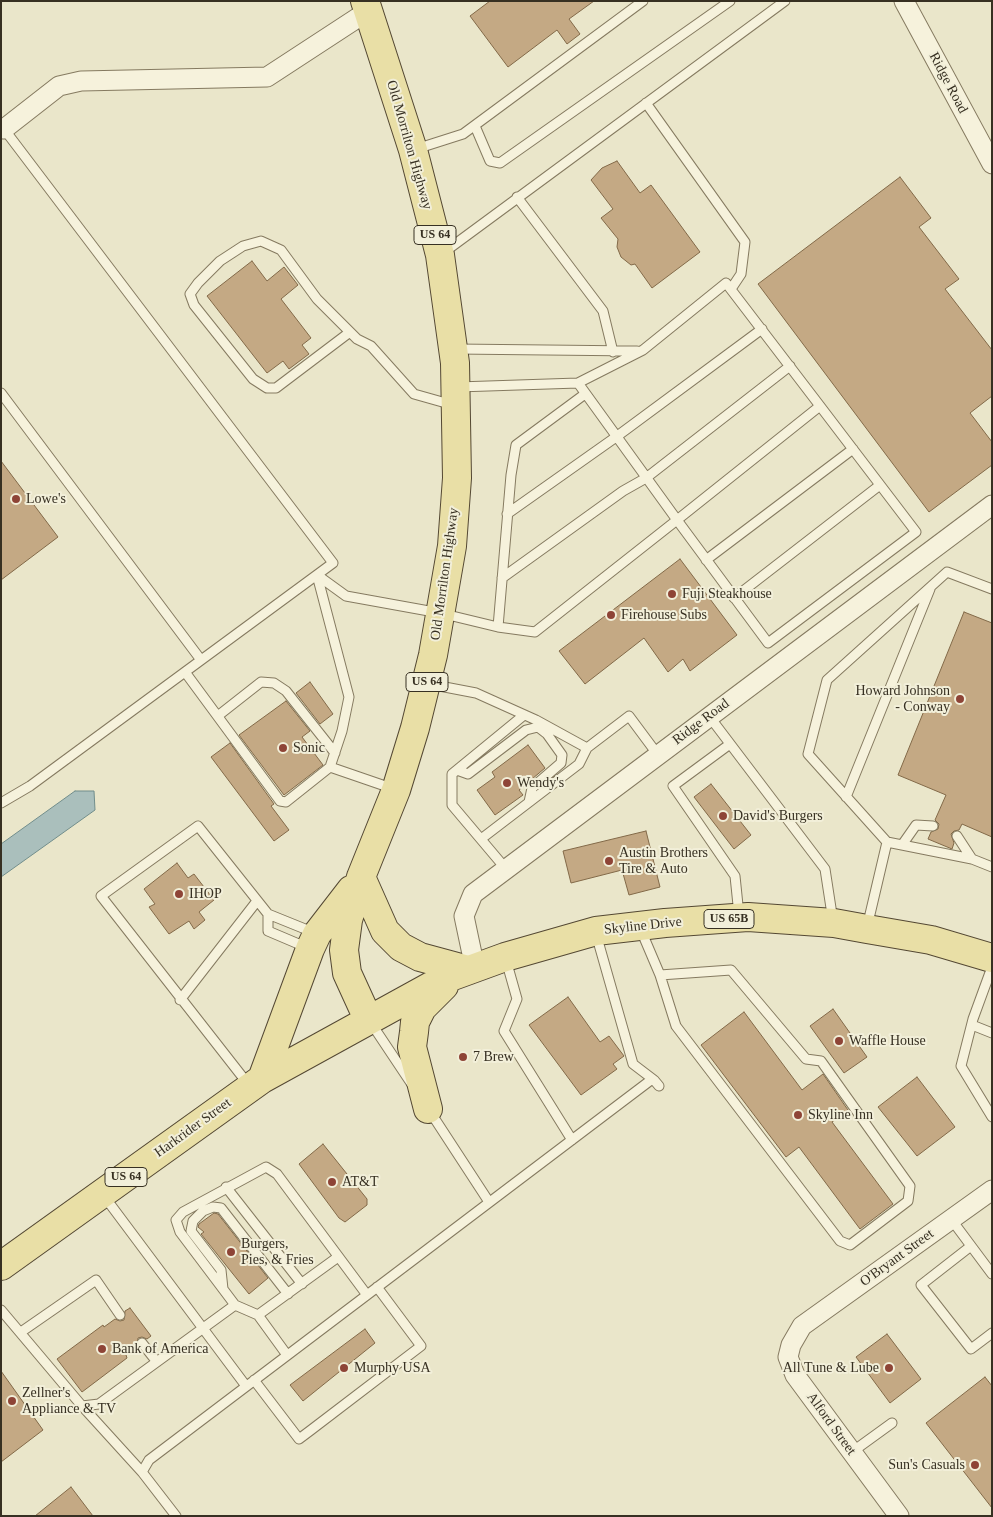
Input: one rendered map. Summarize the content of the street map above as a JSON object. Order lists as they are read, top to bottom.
{
  "streets": {
    "main road": [
      "Old Morrilton Highway",
      "US 64",
      "US 65B",
      "Skyline Drive",
      "Harkrider Street"
    ],
    "street": ["Ridge Road", "O'Bryant Street", "Alford Street"]
  },
  "crossings": [
    ["Ridge Road", "Skyline Drive"],
    ["Old Morrilton Highway", "US 64"],
    ["Old Morrilton Highway", "Skyline Drive"],
    ["Old Morrilton Highway", "Harkrider Street"],
    ["US 64", "Harkrider Street"],
    ["Skyline Drive", "Harkrider Street"],
    ["O'Bryant Street", "Alford Street"]
  ],
  "places": [
    "Lowe's",
    "Fuji Steakhouse",
    "Firehouse Subs",
    "Howard Johnson - Conway",
    "Sonic",
    "Wendy's",
    "David's Burgers",
    "Austin Brothers Tire & Auto",
    "IHOP",
    "Waffle House",
    "7 Brew",
    "Skyline Inn",
    "AT&T",
    "Burgers, Pies, & Fries",
    "Bank of America",
    "Murphy USA",
    "All Tune & Lube",
    "Zellner's Appliance & TV",
    "Sun's Casuals"
  ]
}
